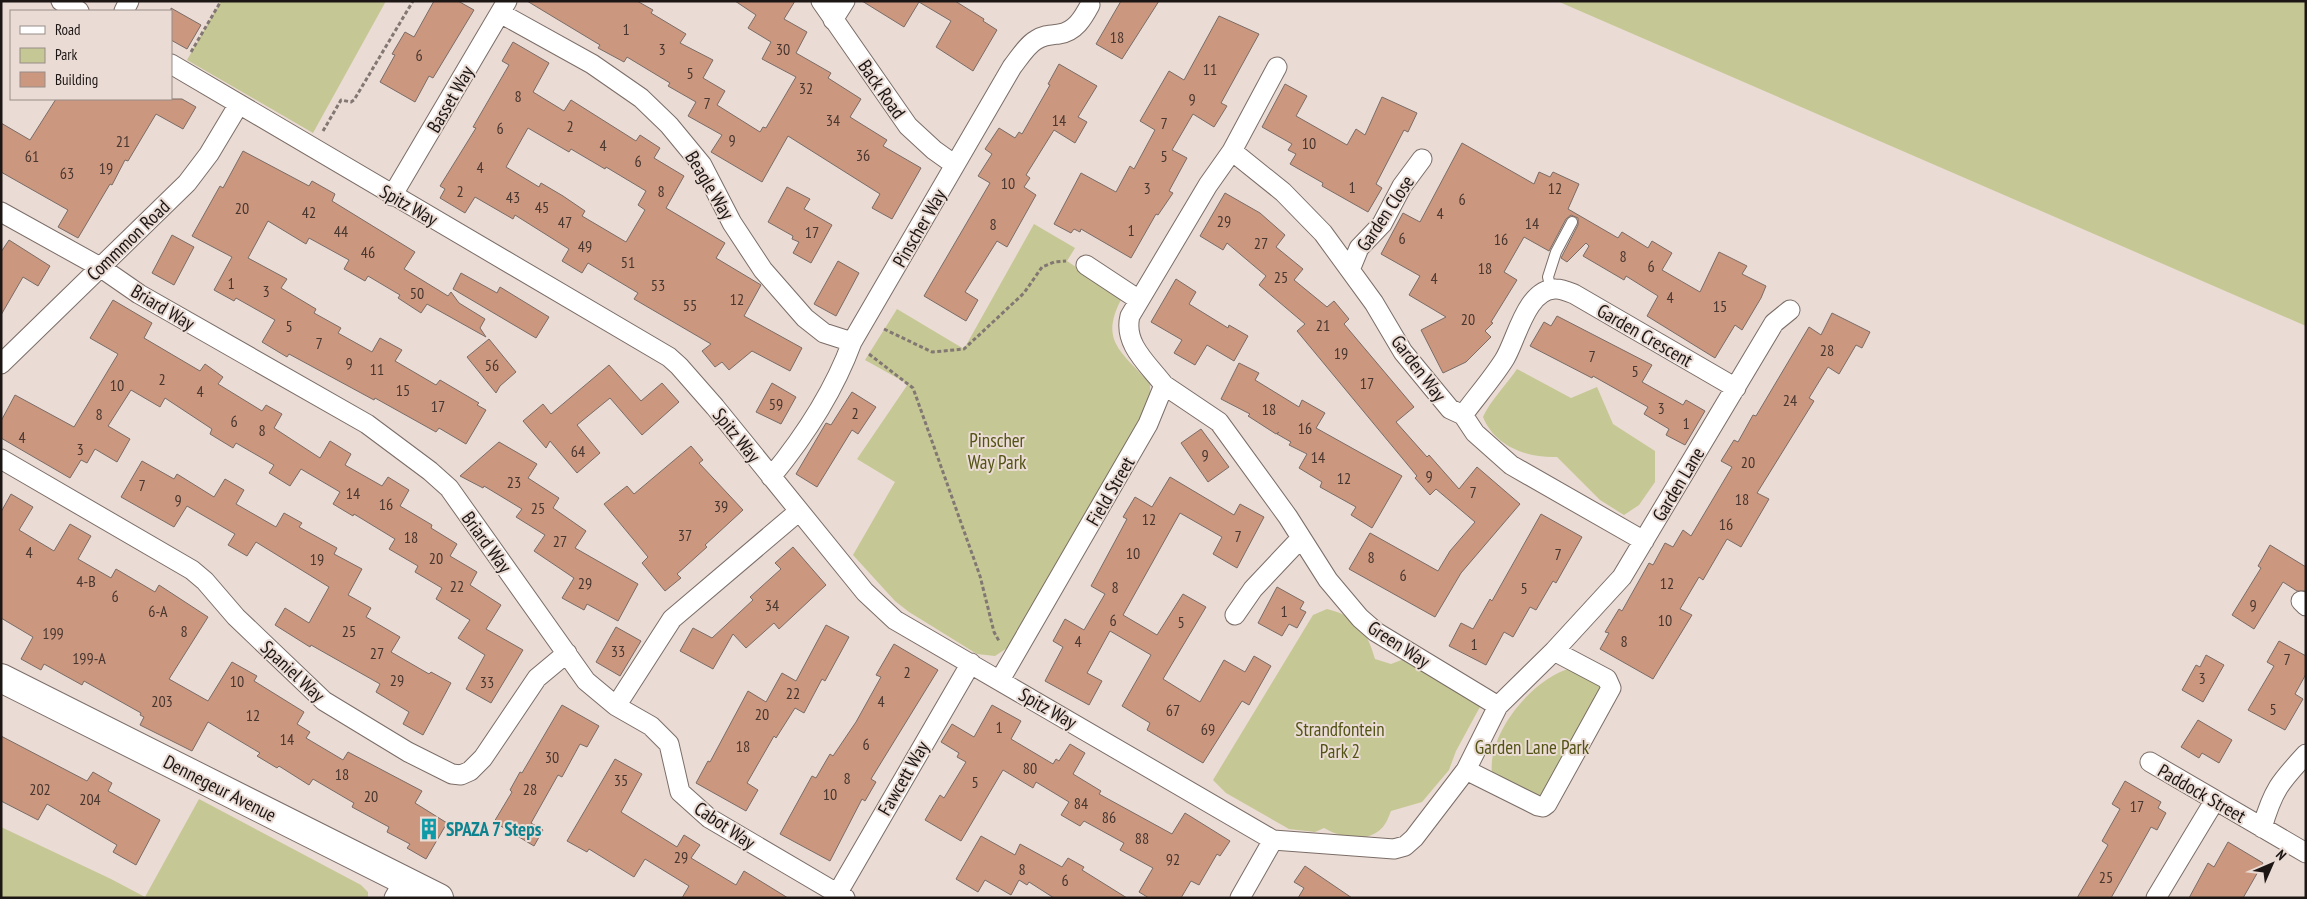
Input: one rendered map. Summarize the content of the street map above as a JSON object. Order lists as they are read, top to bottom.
{
  "streets": {
    "street": [
      "Back Road",
      "Basset Way",
      "Beagle Way",
      "Spitz Way",
      "Garden Close",
      "Pinscher Way",
      "Commmon Road",
      "Briard Way",
      "Garden Crescent",
      "Garden Way",
      "Garden Lane",
      "Field Street",
      "Green Way",
      "Spaniel Way",
      "Fawcett Way",
      "Dennegeur Avenue",
      "Paddock Street",
      "Cabot Way"
    ]
  },
  "crossings": [
    ["Back Road", "Pinscher Way"],
    ["Basset Way", "Beagle Way"],
    ["Basset Way", "Spitz Way"],
    ["Beagle Way", "Pinscher Way"],
    ["Spitz Way", "Pinscher Way"],
    ["Spitz Way", "Commmon Road"],
    ["Spitz Way", "Garden Lane"],
    ["Spitz Way", "Field Street"],
    ["Spitz Way", "Fawcett Way"],
    ["Garden Close", "Garden Way"],
    ["Commmon Road", "Briard Way"],
    ["Briard Way", "Spaniel Way"],
    ["Briard Way", "Cabot Way"],
    ["Garden Crescent", "Garden Lane"],
    ["Garden Way", "Garden Lane"],
    ["Garden Lane", "Green Way"],
    ["Field Street", "Green Way"],
    ["Fawcett Way", "Cabot Way"]
  ],
  "parks": ["Pinscher Way Park", "Strandfontein Park 2", "Garden Lane Park"],
  "places": {
    "building": ["SPAZA 7 Steps"]
  },
  "house_numbers": [
    "1",
    "18",
    "3",
    "30",
    "6",
    "11",
    "5",
    "32",
    "8",
    "9",
    "7",
    "34",
    "14",
    "7",
    "2",
    "6",
    "9",
    "21",
    "10",
    "4",
    "36",
    "61",
    "5",
    "6",
    "4",
    "19",
    "63",
    "10",
    "1",
    "3",
    "12",
    "2",
    "8",
    "43",
    "6",
    "45",
    "20",
    "42",
    "4",
    "29",
    "47",
    "14",
    "8",
    "1",
    "44",
    "17",
    "6",
    "16",
    "27",
    "49",
    "46",
    "8",
    "51",
    "6",
    "18",
    "25",
    "4",
    "1",
    "53",
    "3",
    "50",
    "4",
    "12",
    "55",
    "15",
    "20",
    "21",
    "5",
    "7",
    "28",
    "19",
    "7",
    "9",
    "56",
    "11",
    "5",
    "2",
    "17",
    "10",
    "15",
    "4",
    "24",
    "59",
    "17",
    "3",
    "18",
    "2",
    "8",
    "6",
    "1",
    "16",
    "8",
    "4",
    "3",
    "64",
    "9",
    "14",
    "20",
    "9",
    "12",
    "23",
    "7",
    "7",
    "14",
    "18",
    "9",
    "16",
    "39",
    "25",
    "12",
    "16",
    "37",
    "7",
    "18",
    "27",
    "4",
    "10",
    "7",
    "8",
    "20",
    "19",
    "6",
    "4-B",
    "29",
    "12",
    "22",
    "8",
    "5",
    "6",
    "34",
    "9",
    "6-A",
    "1",
    "6",
    "10",
    "5",
    "8",
    "25",
    "199",
    "4",
    "8",
    "1",
    "33",
    "27",
    "199-A",
    "7",
    "2",
    "3",
    "29",
    "10",
    "33",
    "22",
    "203",
    "4",
    "5",
    "67",
    "20",
    "12",
    "1",
    "69",
    "14",
    "6",
    "18",
    "30",
    "80",
    "18",
    "8",
    "35",
    "5",
    "202",
    "28",
    "10",
    "20",
    "204",
    "84",
    "17",
    "86",
    "88",
    "29",
    "92",
    "8",
    "25",
    "6"
  ],
  "legend": ["Road", "Park", "Building"],
  "north": "top right"
}
